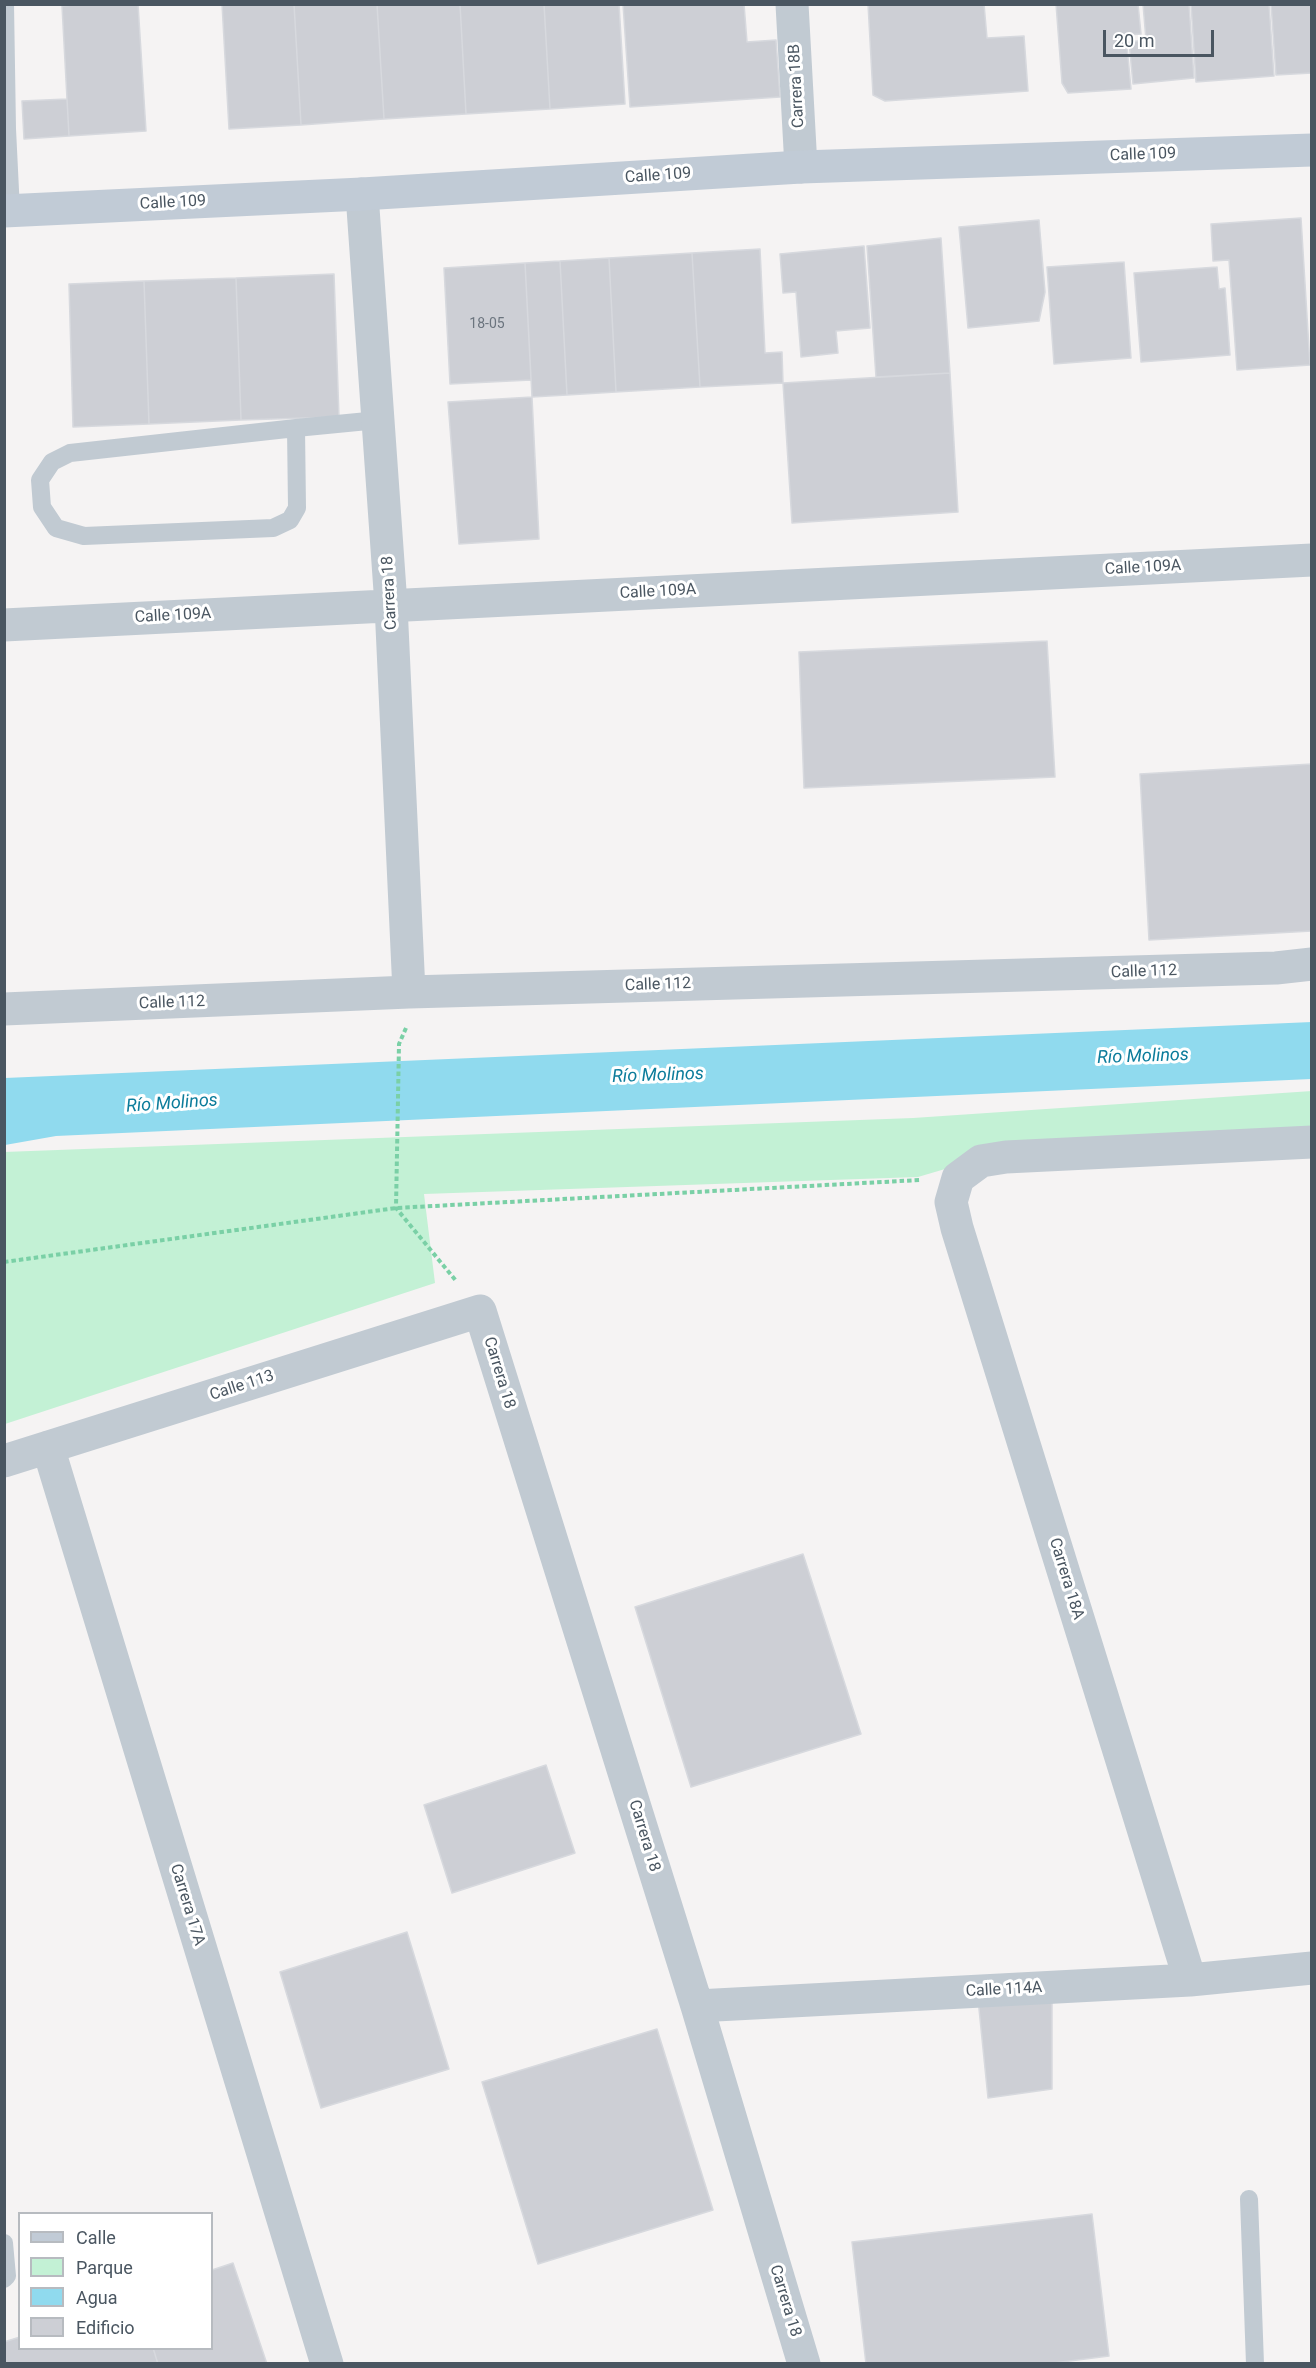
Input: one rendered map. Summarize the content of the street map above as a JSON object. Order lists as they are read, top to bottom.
{
  "streets": {
    "street": [
      "Carrera 18B",
      "Calle 109",
      "Calle 109A",
      "Carrera 18",
      "Calle 112",
      "Calle 113",
      "Carrera 18A",
      "Carrera 17A",
      "Calle 114A"
    ]
  },
  "crossings": [
    ["Carrera 18B", "Calle 109"],
    ["Calle 109", "Carrera 18"],
    ["Calle 109A", "Carrera 18"],
    ["Carrera 18", "Calle 112"],
    ["Carrera 18", "Calle 113"],
    ["Carrera 18", "Calle 114A"],
    ["Calle 113", "Carrera 17A"],
    ["Carrera 18A", "Calle 114A"]
  ],
  "water": ["Río Molinos"],
  "house_numbers": ["18-05"],
  "legend": [
    "Calle",
    "Parque",
    "Agua",
    "Edificio"
  ],
  "scale_bar": "20 m"
}
